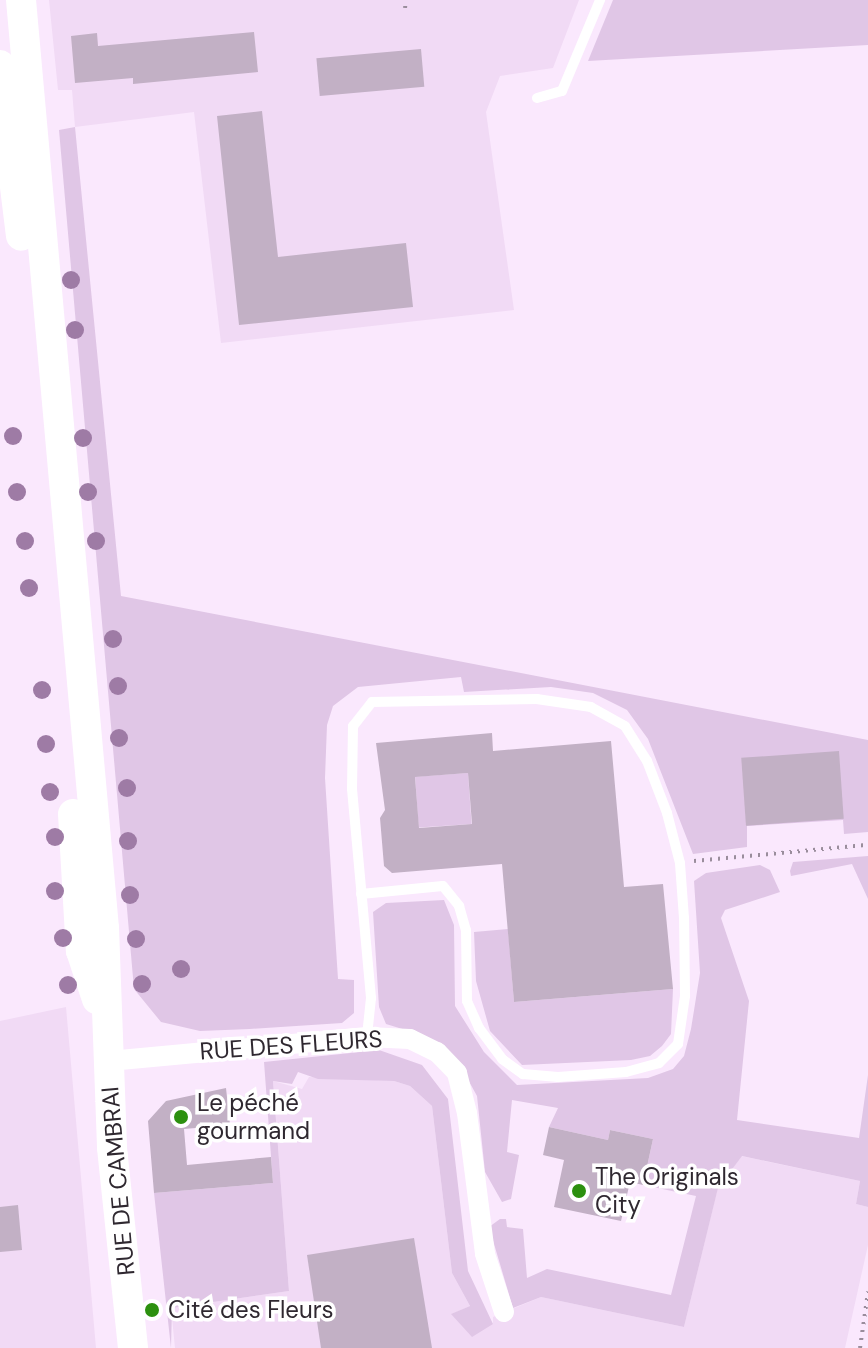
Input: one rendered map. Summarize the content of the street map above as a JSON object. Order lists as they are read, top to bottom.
{
  "streets": {
    "main road": ["RUE DE CAMBRAI"],
    "street": ["RUE DES FLEURS"]
  },
  "crossings": [
    ["RUE DES FLEURS", "RUE DE CAMBRAI"]
  ],
  "places": ["Le péché gourmand", "The Originals City", "Cité des Fleurs"]
}
